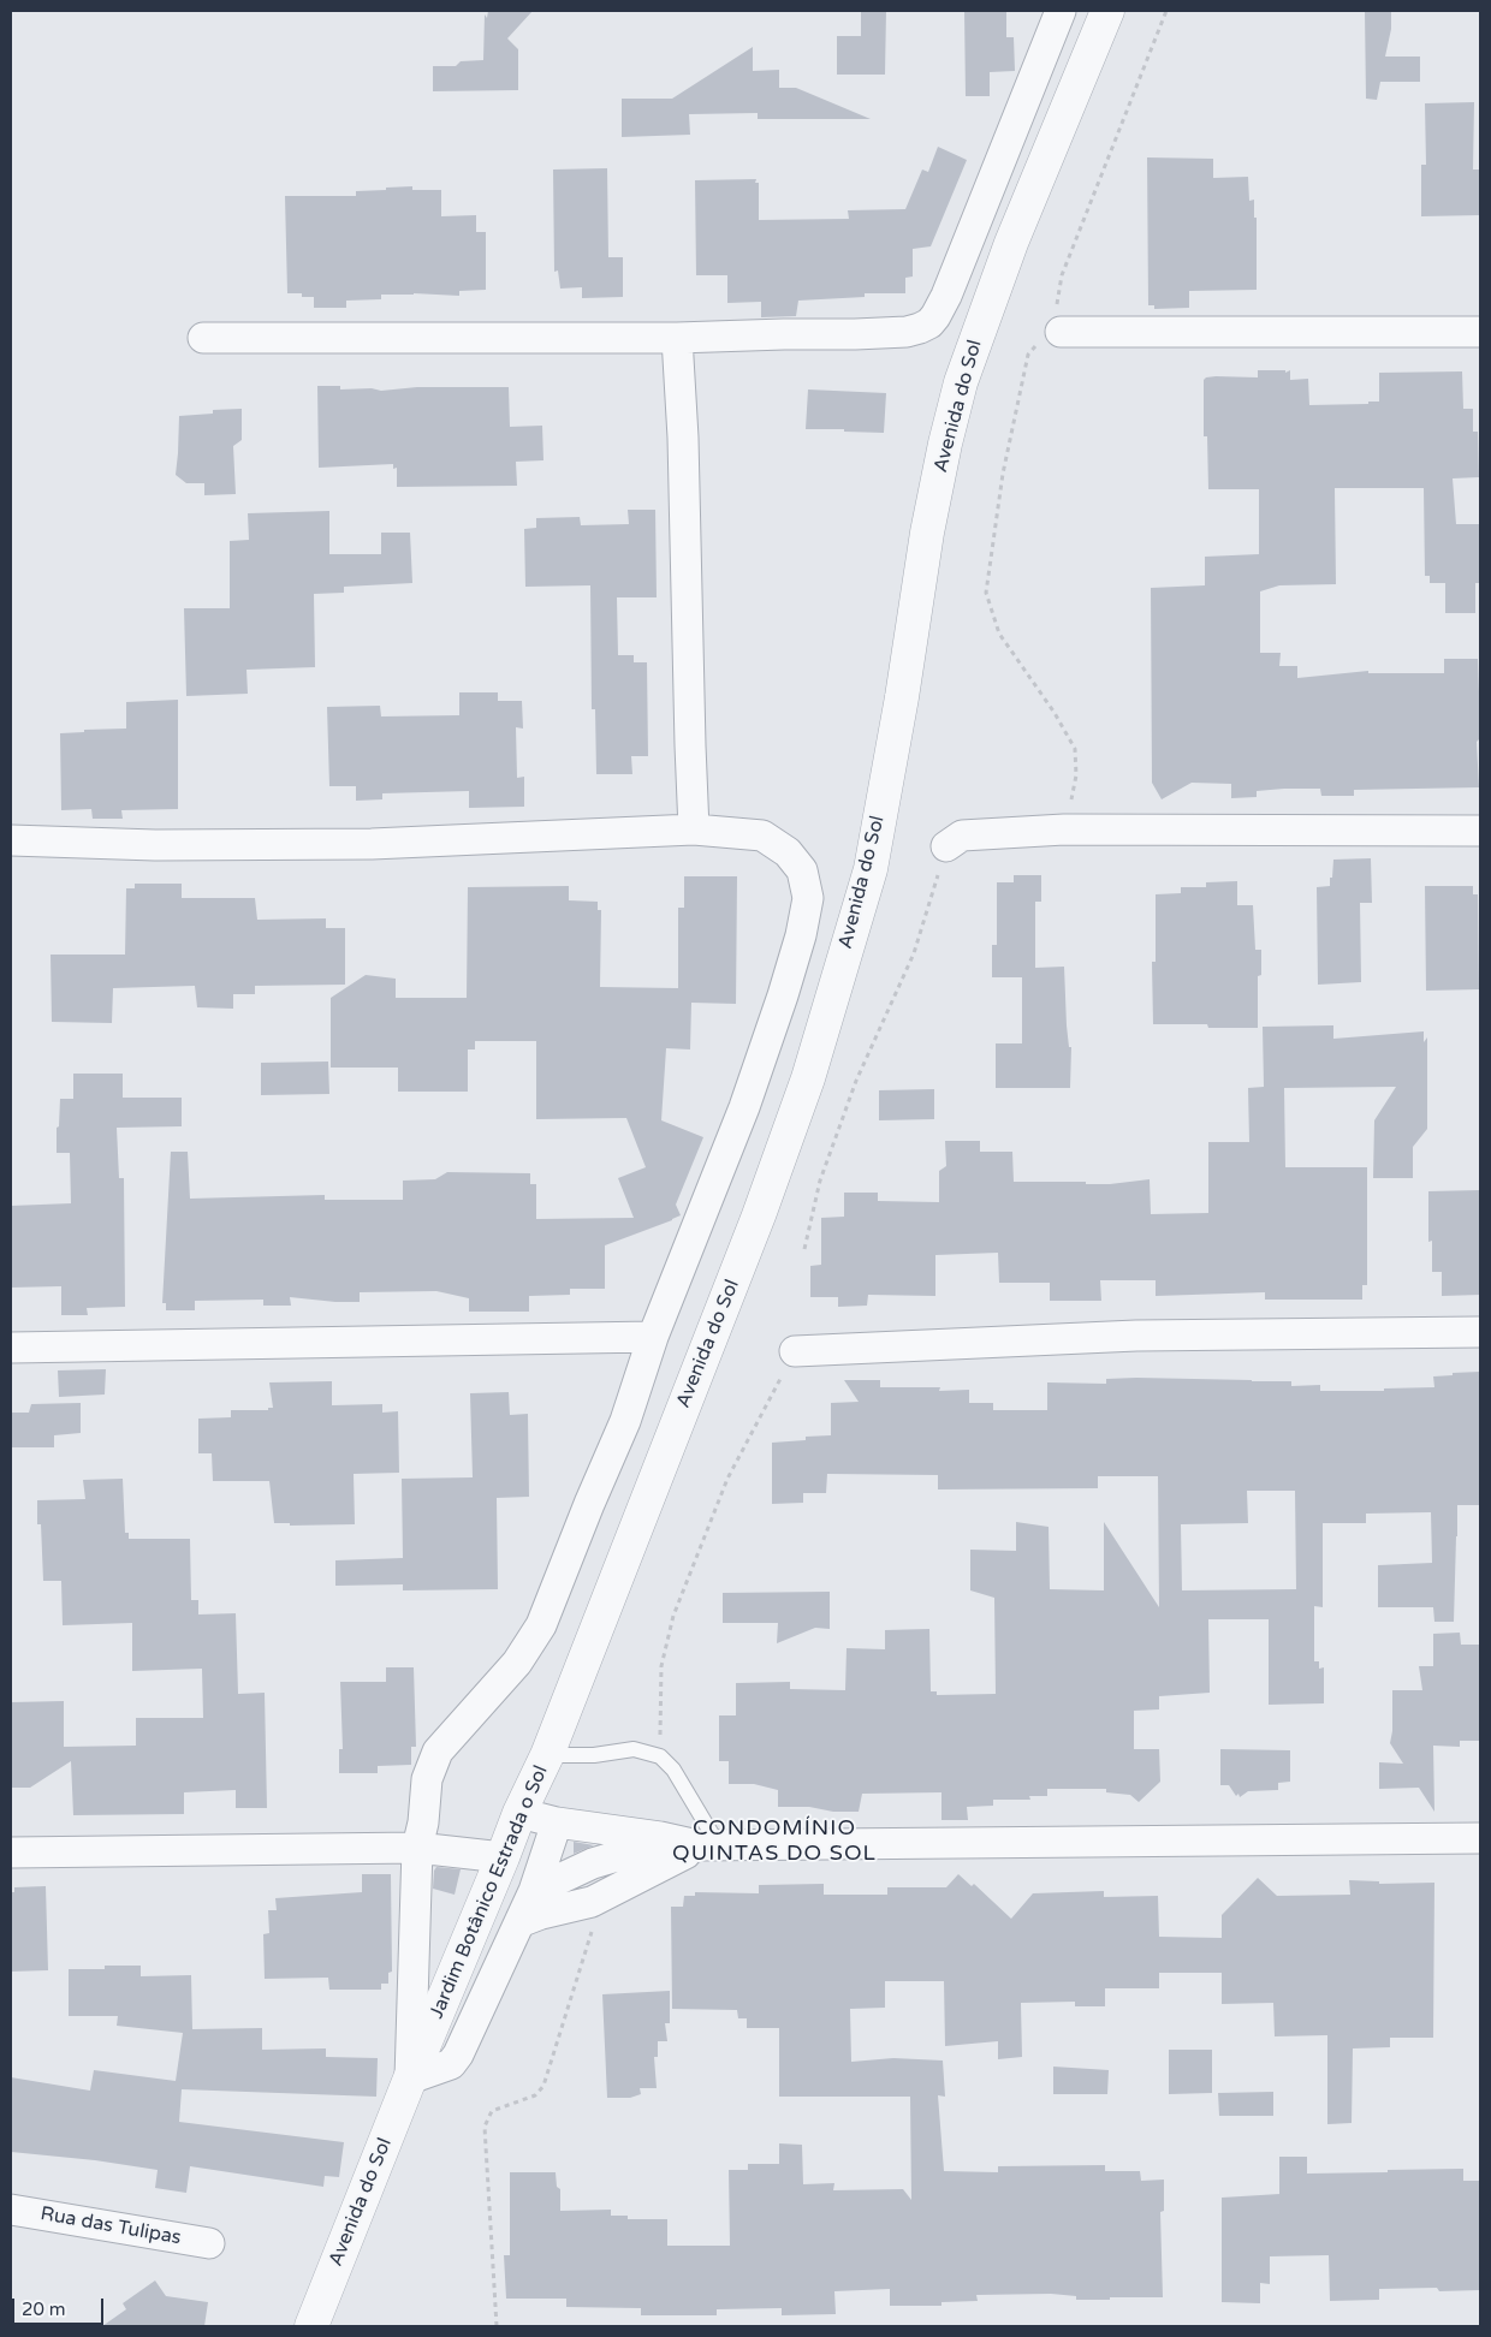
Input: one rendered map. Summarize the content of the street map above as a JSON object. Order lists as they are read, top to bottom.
{
  "streets": {
    "street": ["Avenida do Sol", "Jardim Botânico Estrada o Sol", "Rua das Tulipas"]
  },
  "crossings": [
    ["Avenida do Sol", "Jardim Botânico Estrada o Sol"]
  ],
  "districts": ["CONDOMÍNIO QUINTAS DO SOL"],
  "scale_bar": "20 m"
}
